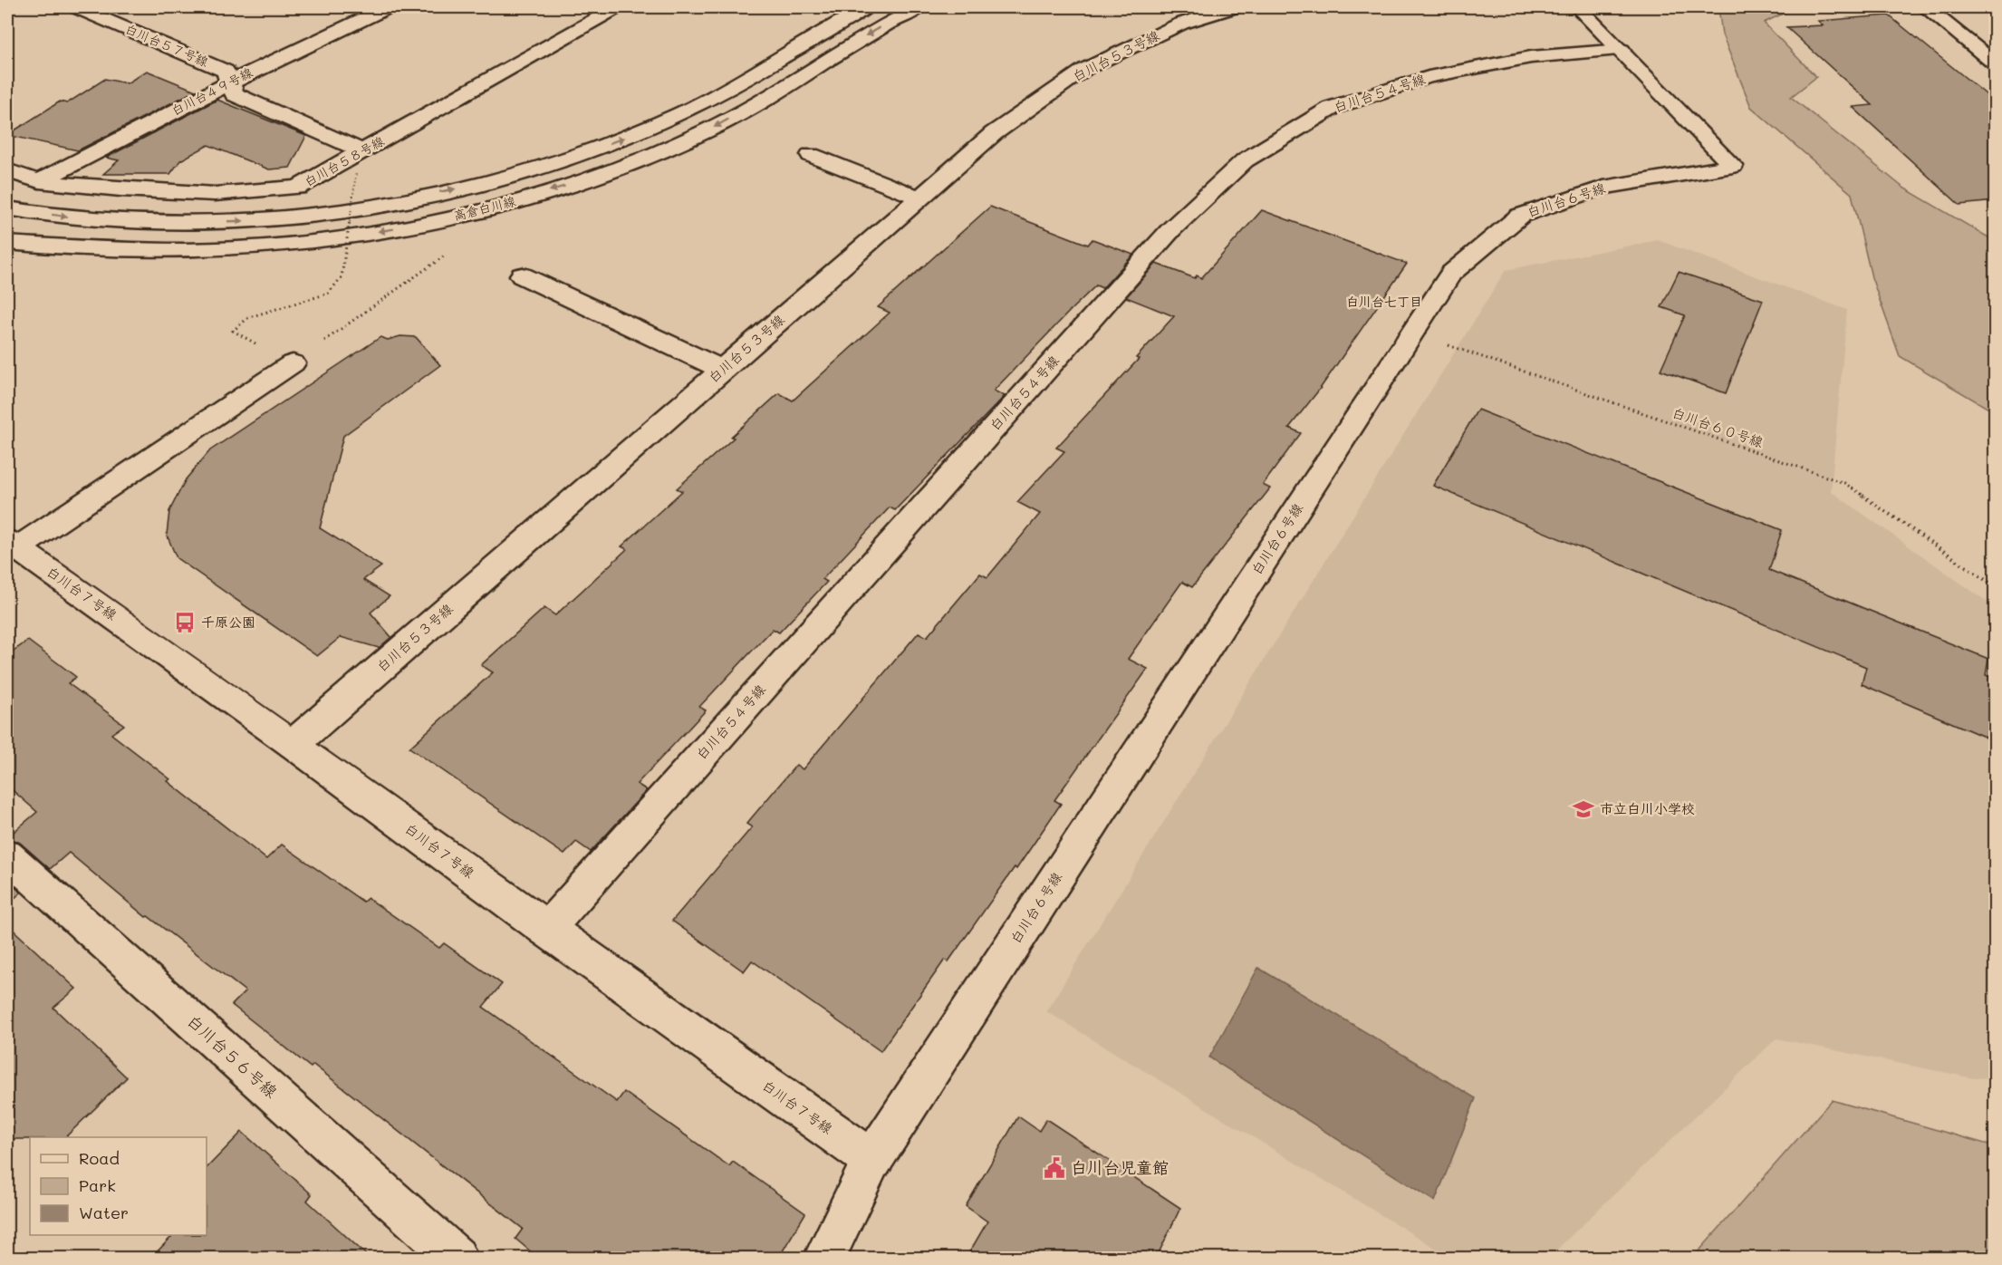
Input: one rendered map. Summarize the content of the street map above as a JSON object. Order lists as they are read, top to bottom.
{
  "streets": {
    "street": [
      "白川台５７号線",
      "白川台５３号線",
      "白川台４９号線",
      "白川台５４号線",
      "白川台５８号線",
      "白川台６号線",
      "高倉白川線",
      "白川台７号線",
      "白川台５６号線"
    ],
    "path": ["白川台６０号線"]
  },
  "crossings": [
    ["白川台５７号線", "白川台４９号線"],
    ["白川台５７号線", "白川台５８号線"],
    ["白川台５３号線", "白川台７号線"],
    ["白川台４９号線", "白川台５８号線"],
    ["白川台５４号線", "白川台６号線"],
    ["白川台５４号線", "白川台７号線"],
    ["白川台６号線", "白川台６０号線"],
    ["白川台６号線", "白川台７号線"]
  ],
  "districts": ["白川台七丁目"],
  "places": {
    "bus stop": ["千原公園"],
    "school or university": ["市立白川小学校"],
    "public building": ["白川台児童館"]
  },
  "legend": ["Road", "Park", "Water"]
}
